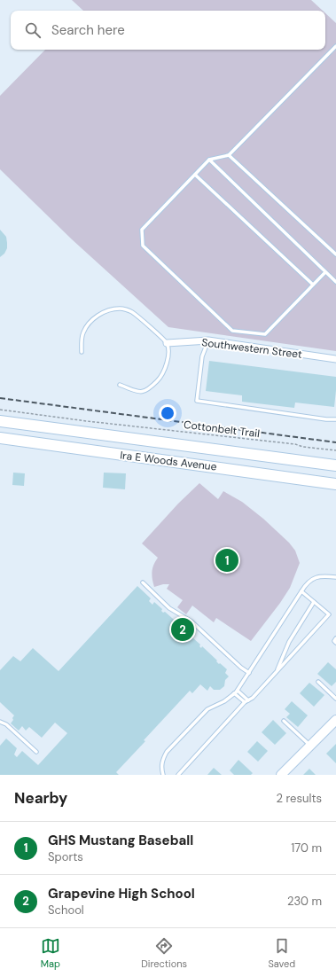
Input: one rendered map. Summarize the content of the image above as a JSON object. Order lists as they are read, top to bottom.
{
  "streets": {
    "main road": ["Ira E Woods Avenue"],
    "street": ["Southwestern Street"],
    "path": ["Cottonbelt Trail"]
  },
  "page": {
    "search": "Search here",
    "pins": ["1", "2"],
    "heading": ["Nearby", "2 results"],
    "list": [
      {
        "mark": "1",
        "name": "GHS Mustang Baseball",
        "note": "Sports",
        "value": "170 m"
      },
      {
        "mark": "2",
        "name": "Grapevine High School",
        "note": "School",
        "value": "230 m"
      }
    ],
    "nav": ["Map", "Directions", "Saved"]
  }
}
